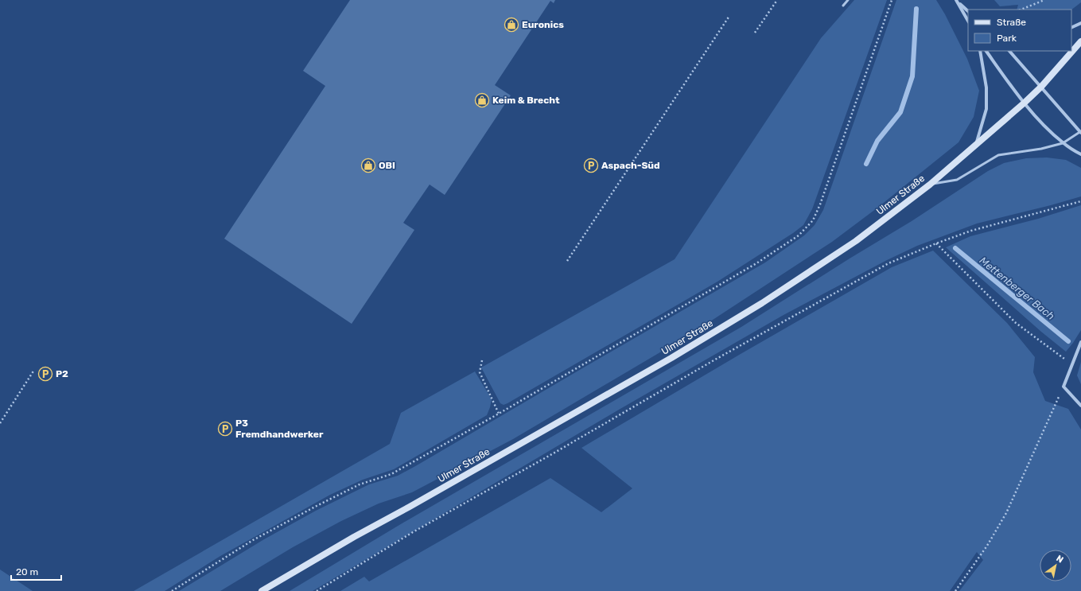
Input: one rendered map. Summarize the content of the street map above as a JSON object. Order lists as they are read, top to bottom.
{
  "streets": {
    "main road": ["Ulmer Straße"]
  },
  "water": ["Mettenberger Bach"],
  "places": {
    "shop": ["Euronics", "Keim & Brecht", "OBI"],
    "parking": ["Aspach-Süd", "P2", "P3 Fremdhandwerker"]
  },
  "legend": ["Straße", "Park"],
  "scale_bar": "20 m",
  "north": "top right"
}
